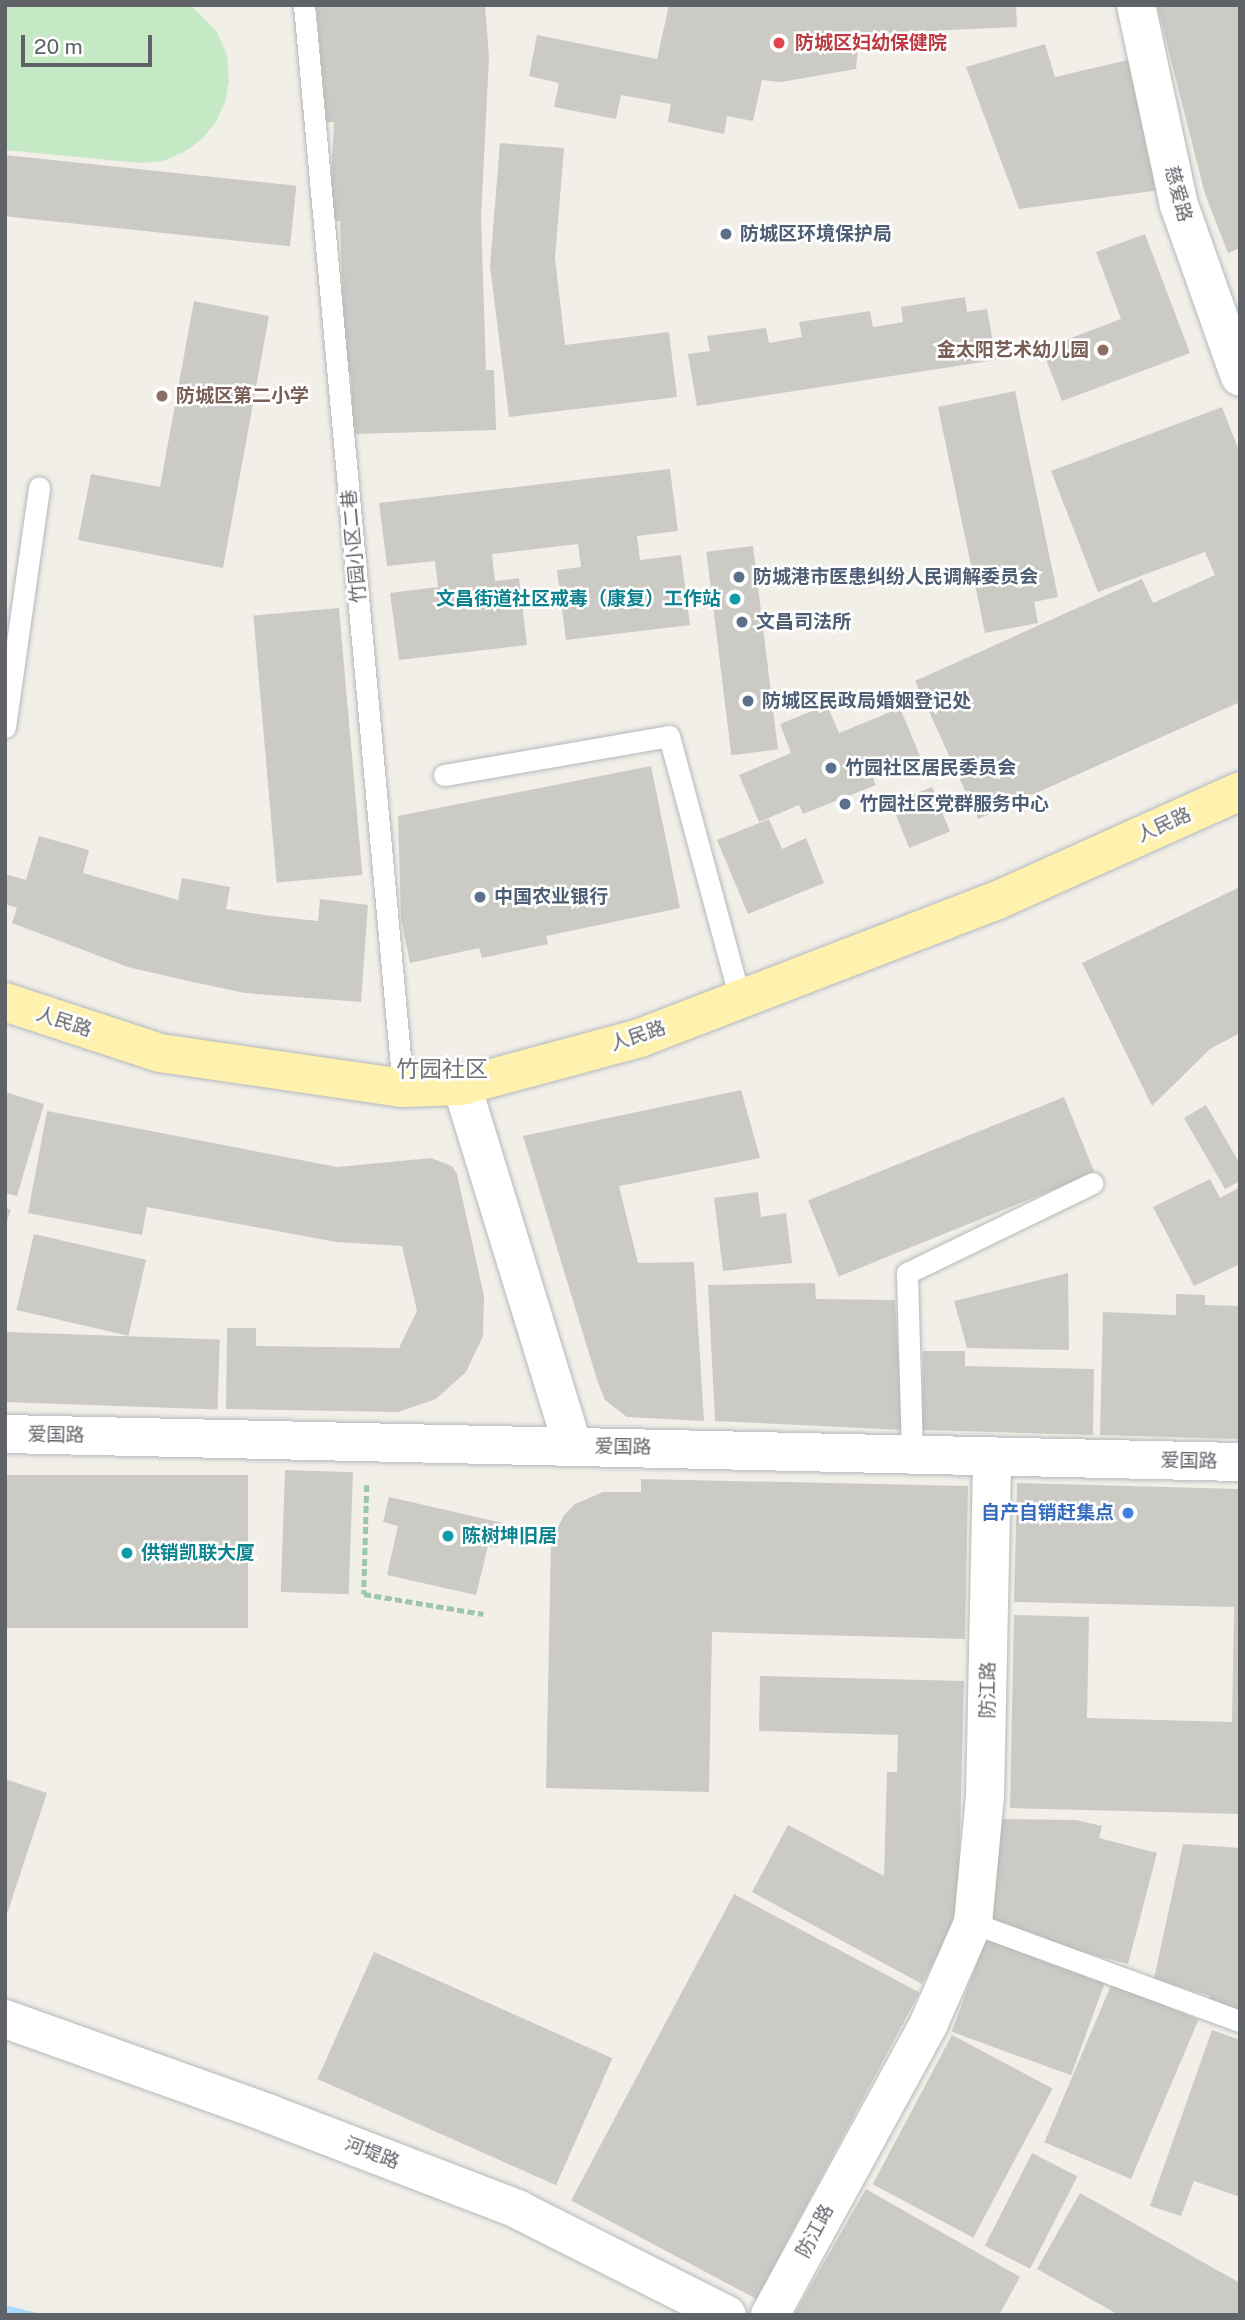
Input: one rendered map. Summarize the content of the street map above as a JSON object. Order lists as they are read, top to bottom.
{
  "streets": {
    "main road": ["人民路"],
    "street": [
      "慈爱路",
      "爱国路",
      "防江路",
      "河堤路"
    ],
    "lane": ["竹园小区二巷"]
  },
  "crossings": [
    ["竹园小区二巷", "人民路"],
    ["爱国路", "防江路"]
  ],
  "districts": ["竹园社区"],
  "places": [
    "防城区妇幼保健院",
    "防城区环境保护局",
    "金太阳艺术幼儿园",
    "防城区第二小学",
    "防城港市医患纠纷人民调解委员会",
    "文昌街道社区戒毒（康复）工作站",
    "文昌司法所",
    "防城区民政局婚姻登记处",
    "竹园社区居民委员会",
    "竹园社区党群服务中心",
    "中国农业银行",
    "自产自销赶集点",
    "陈树坤旧居",
    "供销凯联大厦"
  ],
  "scale_bar": "20 m"
}
